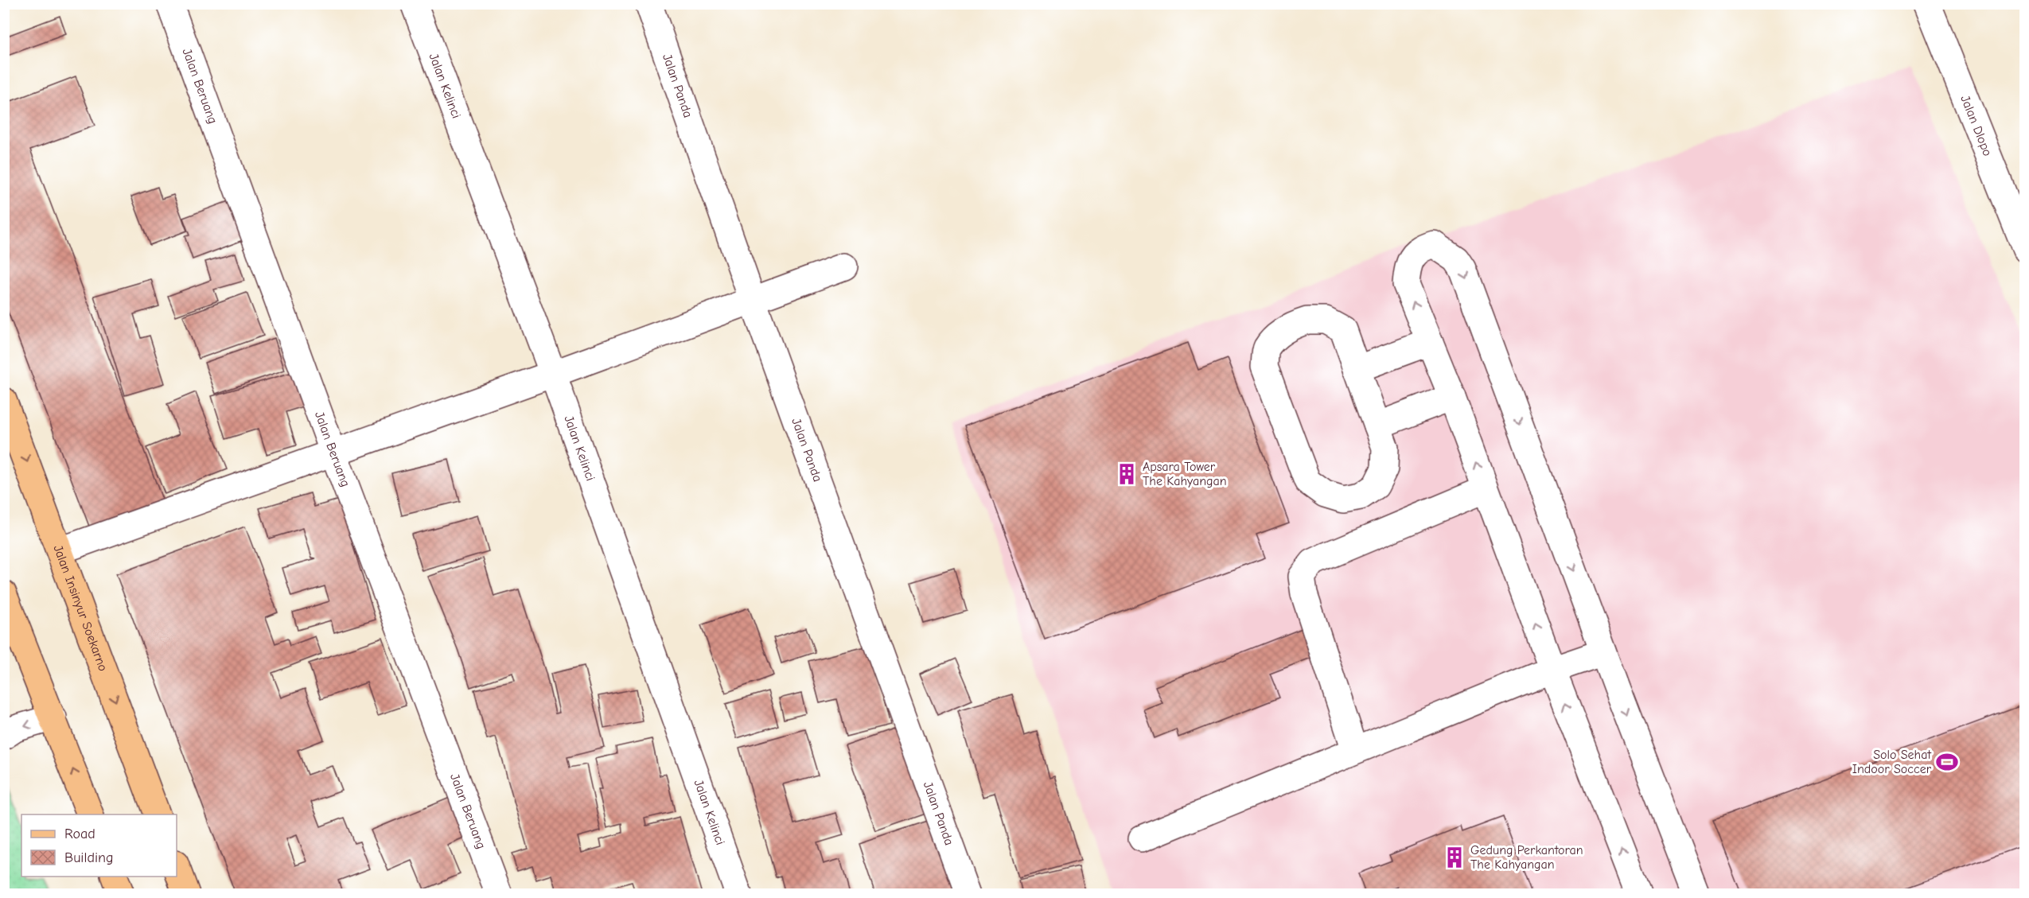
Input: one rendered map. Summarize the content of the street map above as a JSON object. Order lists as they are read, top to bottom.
{
  "streets": {
    "main road": ["Jalan Insinyur Soekarno"],
    "street": [
      "Jalan Kelinci",
      "Jalan Panda",
      "Jalan Beruang",
      "Jalan Dlopo"
    ]
  },
  "places": {
    "building": ["Apsara Tower The Kahyangan", "Gedung Perkantoran The Kahyangan"],
    "sports": ["Solo Sehat Indoor Soccer"]
  },
  "legend": ["Road", "Building"]
}
